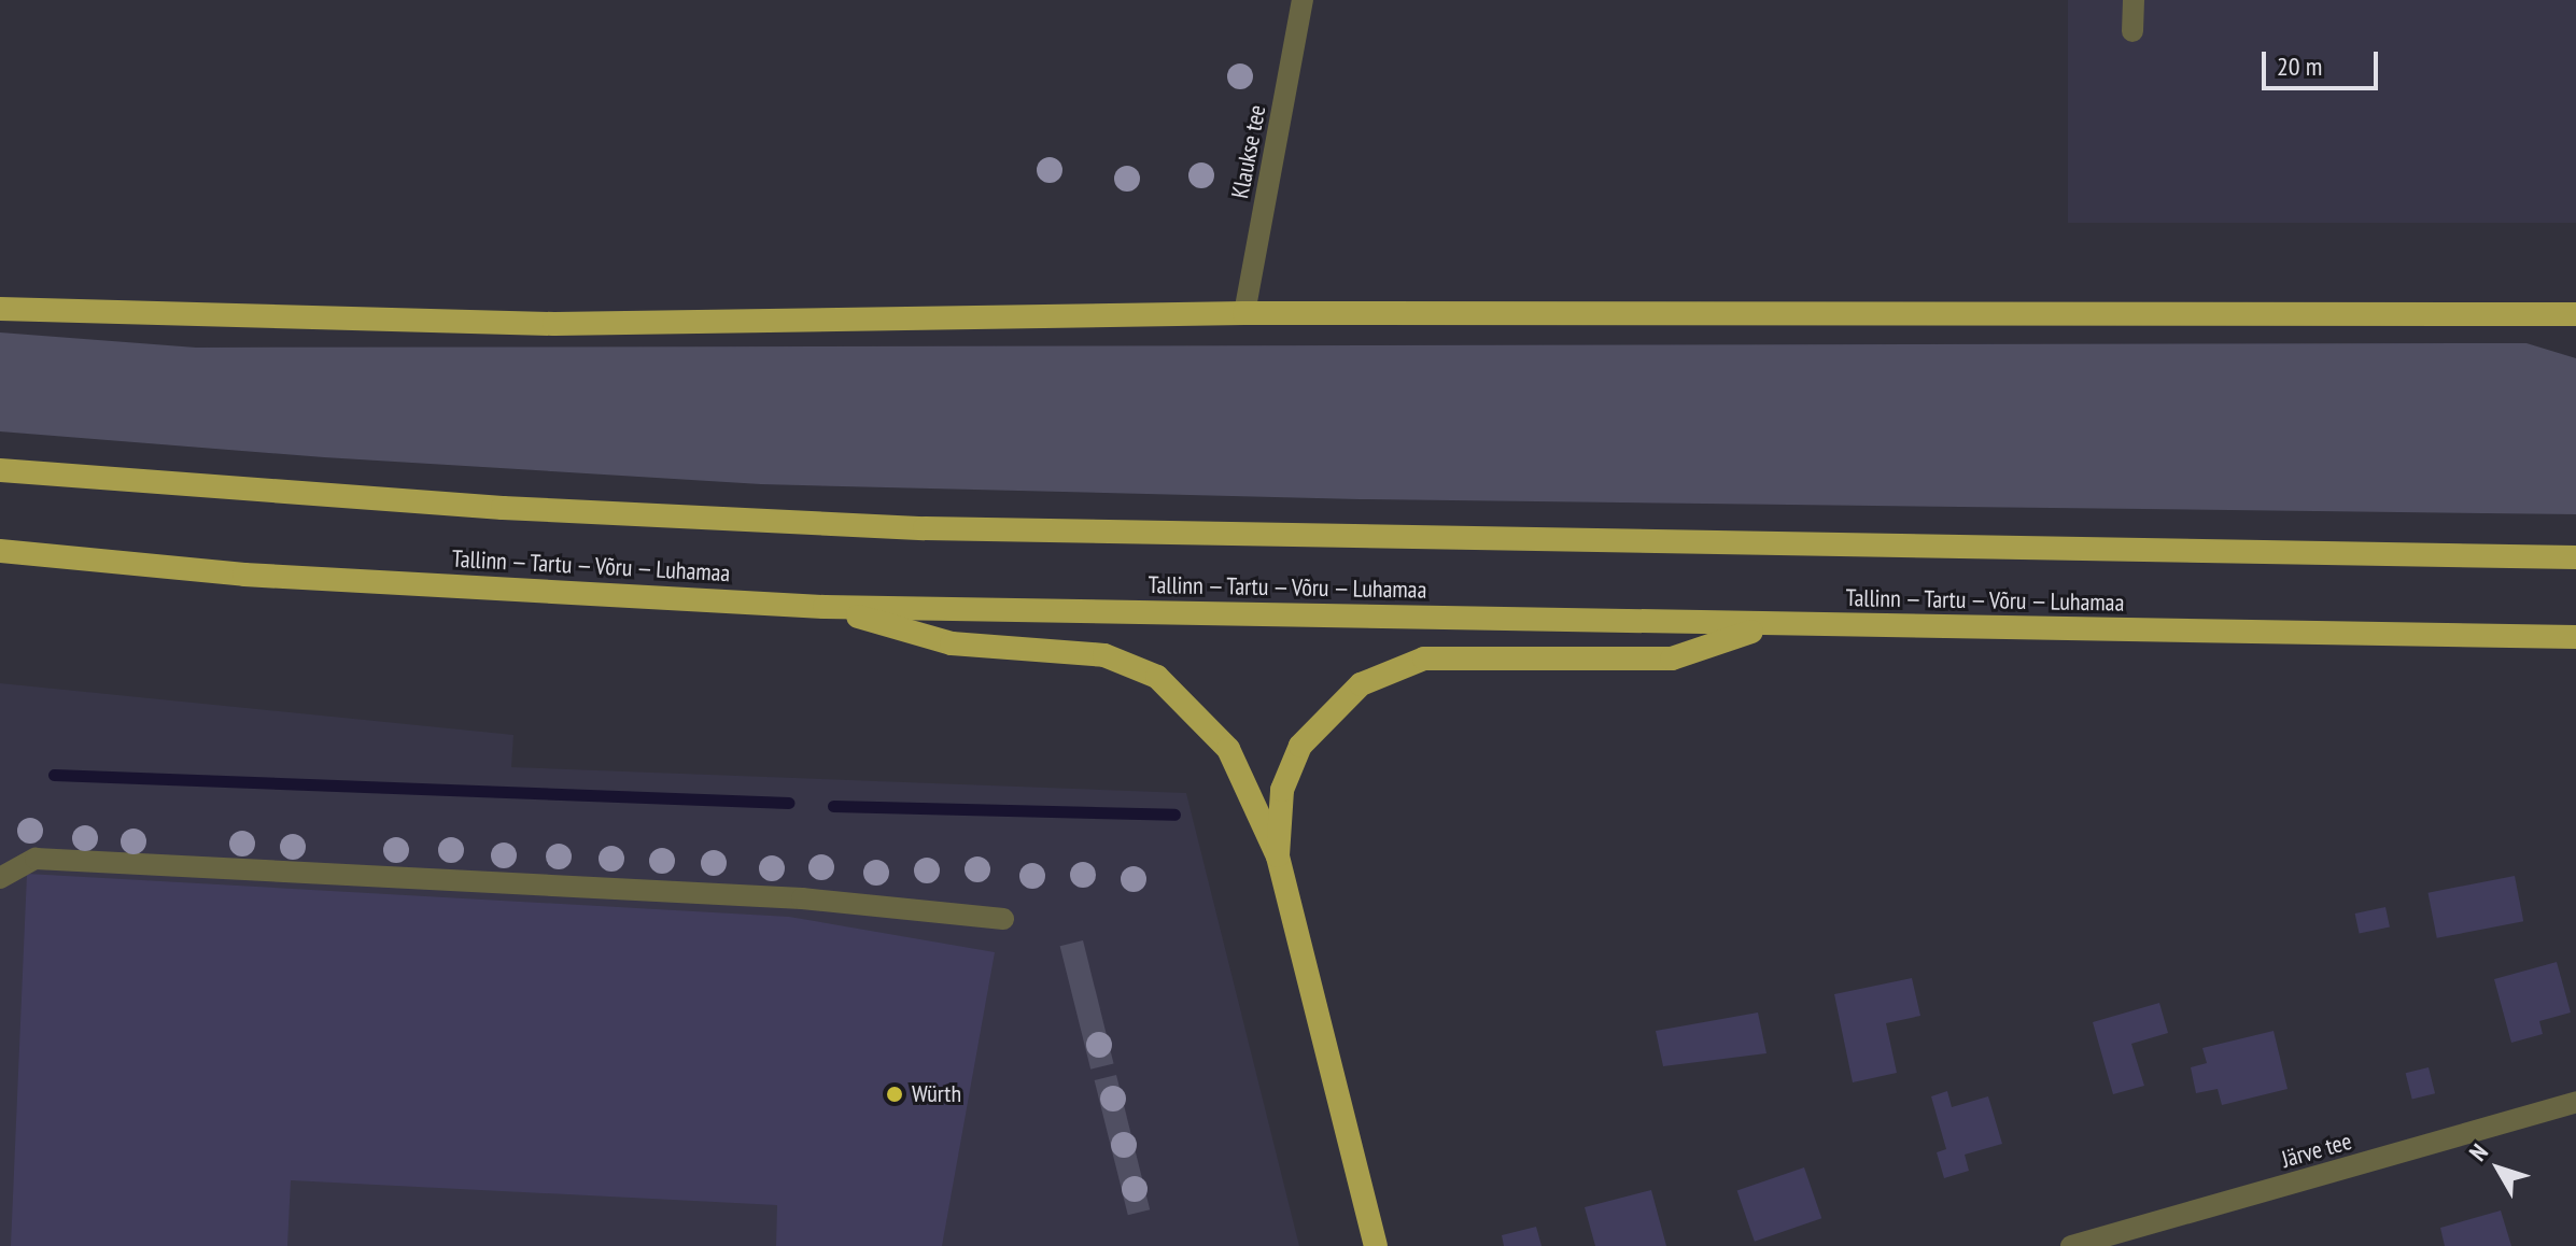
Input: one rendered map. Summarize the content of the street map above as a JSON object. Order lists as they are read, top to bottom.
{
  "streets": {
    "highway": ["Tallinn — Tartu — Võru — Luhamaa"],
    "street": ["Klaukse tee", "Järve tee"]
  },
  "places": ["Würth"],
  "scale_bar": "20 m",
  "north": "top left"
}
